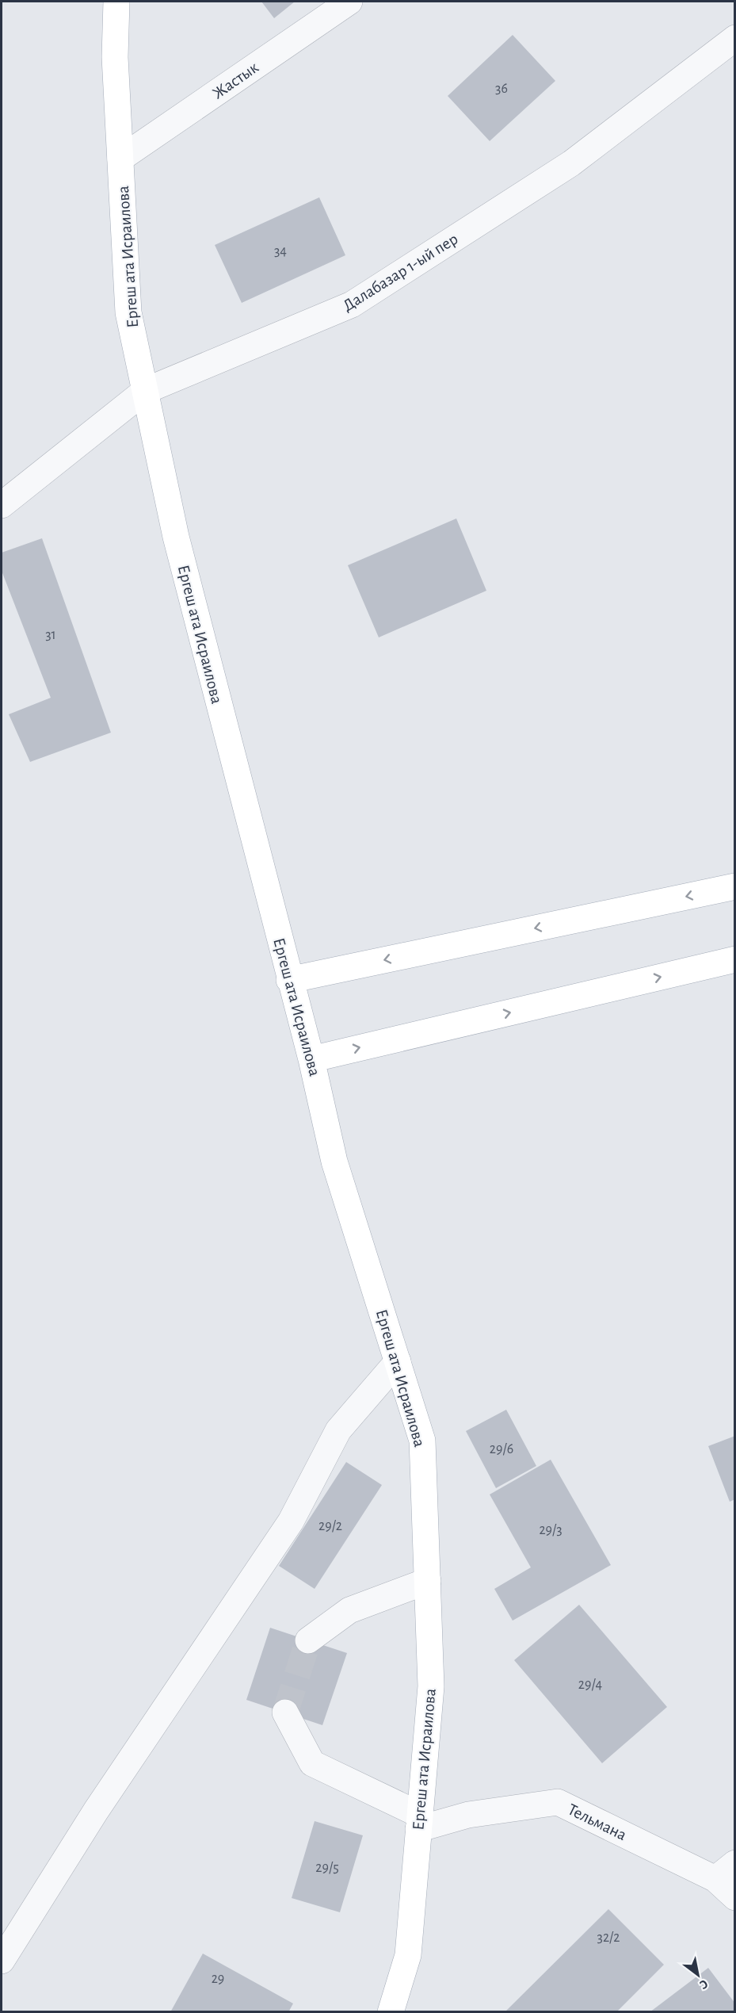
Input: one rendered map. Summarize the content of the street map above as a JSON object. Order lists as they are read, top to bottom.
{
  "streets": {
    "main road": ["Ергеш ата Исраилова"],
    "street": ["Жастык", "Далабазар 1-ый пер", "Тельмана"]
  },
  "crossings": [
    ["Жастык", "Ергеш ата Исраилова"],
    ["Ергеш ата Исраилова", "Далабазар 1-ый пер"],
    ["Ергеш ата Исраилова", "Тельмана"]
  ],
  "house_numbers": [
    "36",
    "34",
    "31",
    "29/6",
    "29/2",
    "29/3",
    "29/4",
    "29/5",
    "32/2",
    "29"
  ],
  "north": "bottom right"
}
